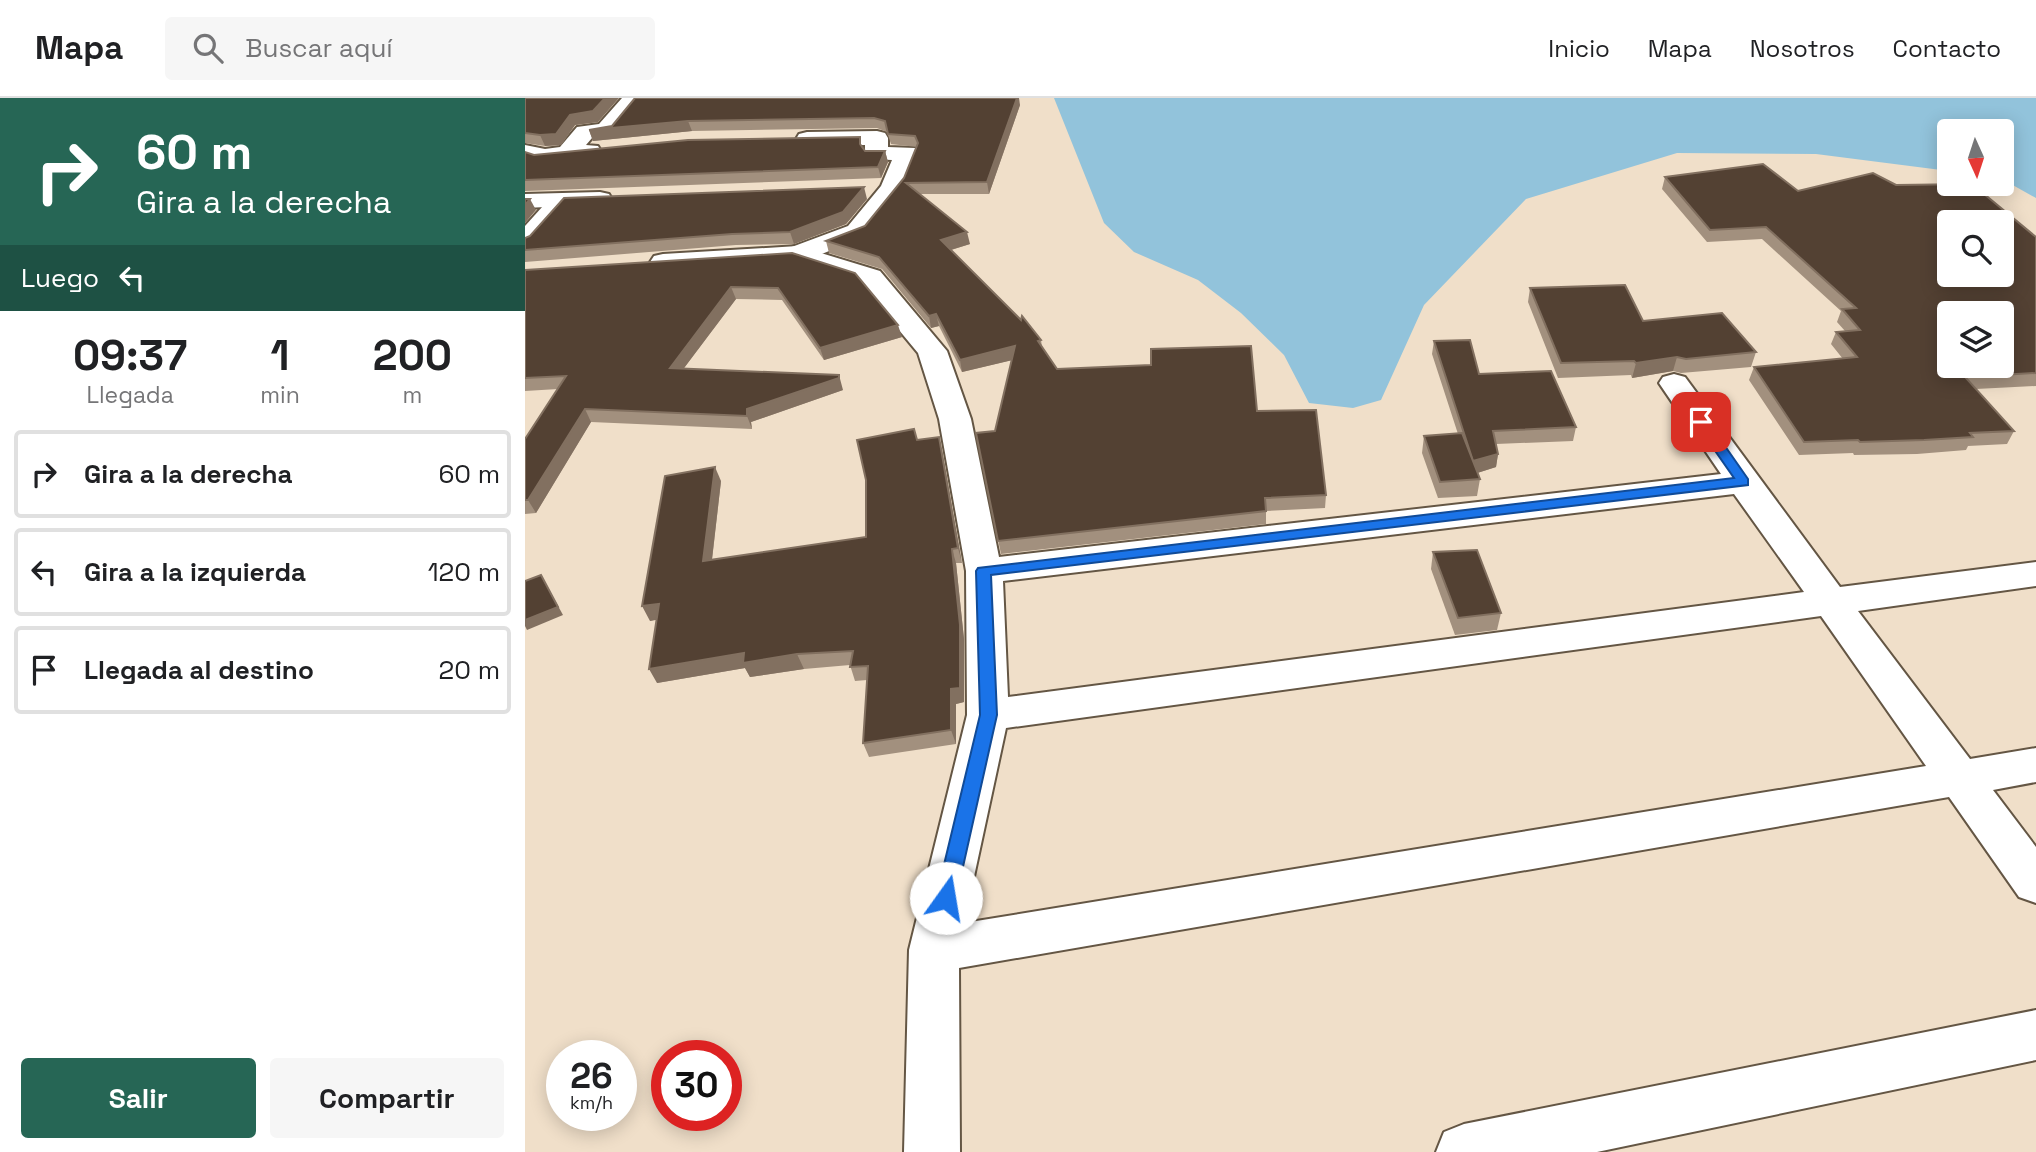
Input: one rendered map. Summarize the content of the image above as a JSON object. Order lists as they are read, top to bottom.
{
  "north": "bottom",
  "page": {
    "header": "Mapa",
    "search": "Buscar aquí",
    "nav": [
      "Inicio",
      "Mapa",
      "Nosotros",
      "Contacto"
    ],
    "turn": ["60 m", "Gira a la derecha"],
    "then": "Luego",
    "eta": [
      "09:37",
      "Llegada",
      "1",
      "min",
      "200",
      "m"
    ],
    "list": [
      {
        "name": "Gira a la derecha",
        "value": "60 m"
      },
      {
        "name": "Gira a la izquierda",
        "value": "120 m"
      },
      {
        "name": "Llegada al destino",
        "value": "20 m"
      }
    ],
    "speed": "26 km/h",
    "limit": "30",
    "buttons": ["Salir", "Compartir"]
  }
}
